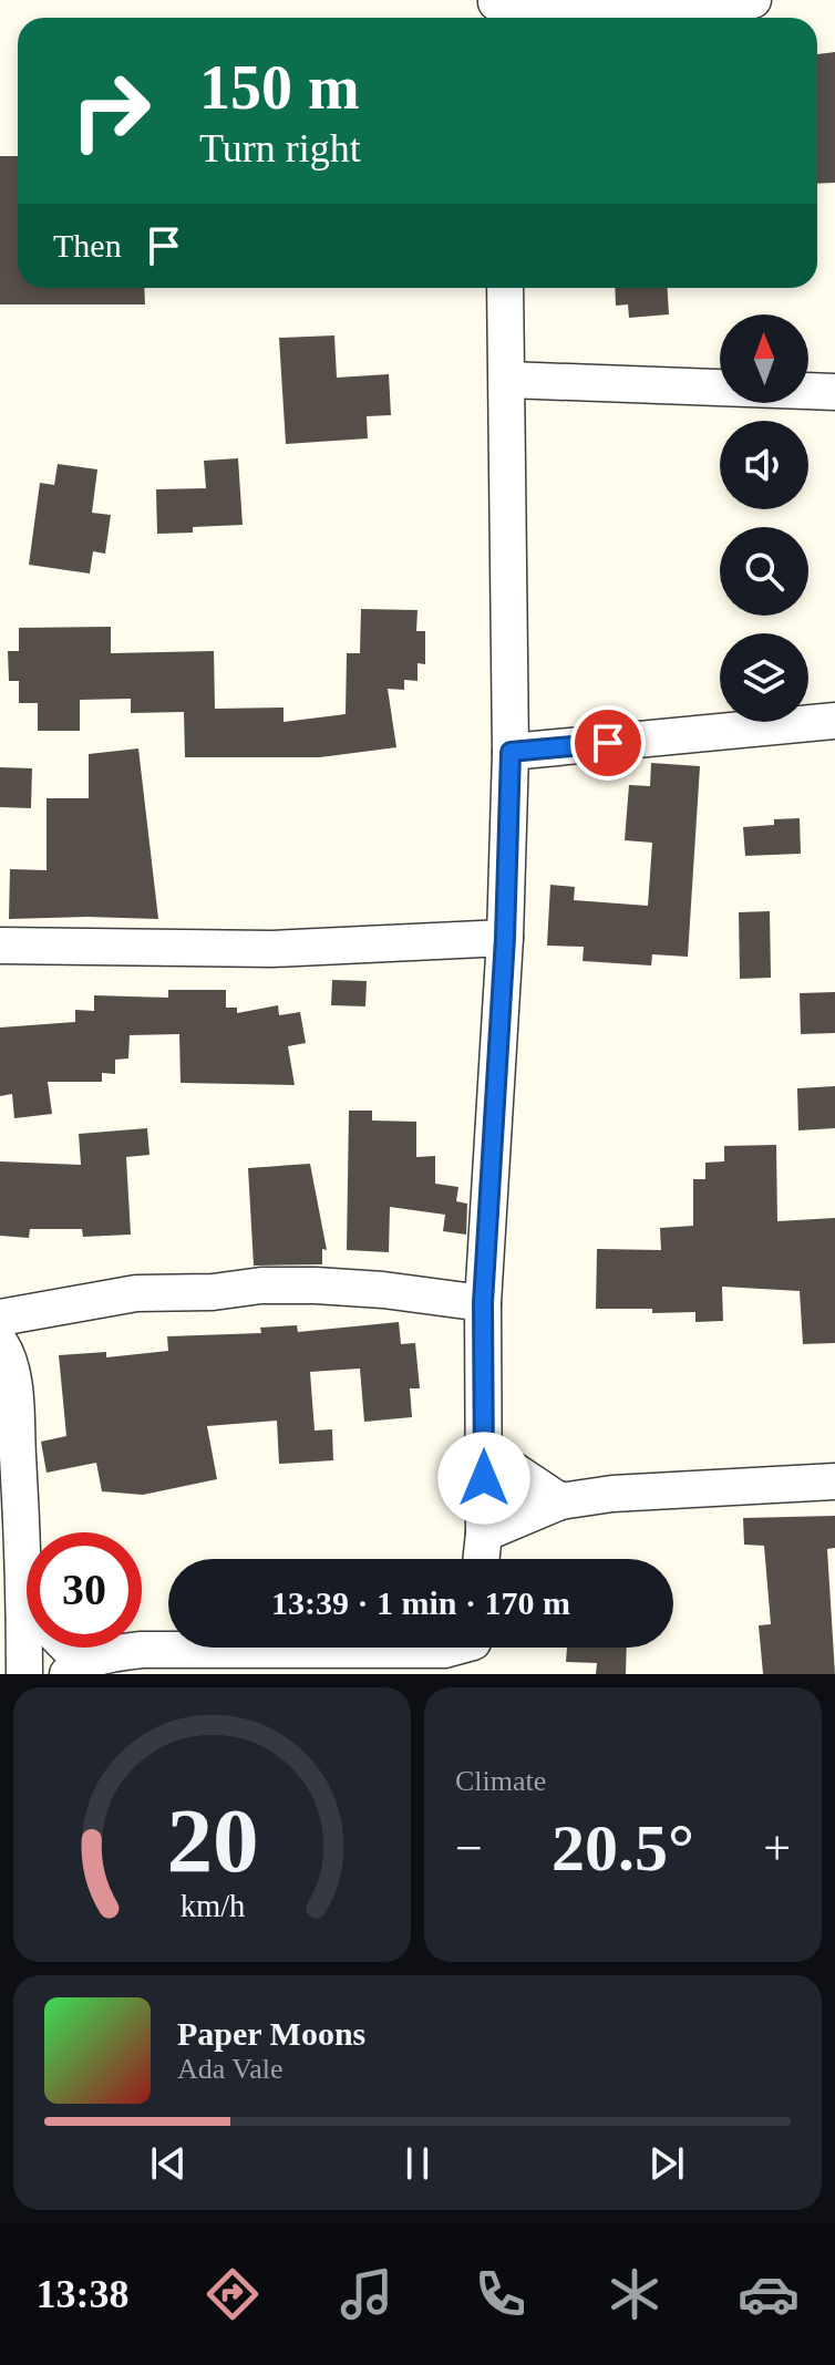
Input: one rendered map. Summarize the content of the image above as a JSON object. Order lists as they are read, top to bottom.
{
  "north": "top",
  "page": {
    "turn": ["150 m", "Turn right"],
    "then": "Then",
    "limit": "30",
    "trip": "13:39 · 1 min · 170 m",
    "tile": "Climate",
    "heat": ["−", "20.5°", "+"],
    "song": ["Paper Moons", "Ada Vale"],
    "tabs": "13:38",
    "gauge": ["20", "km/h"]
  }
}
